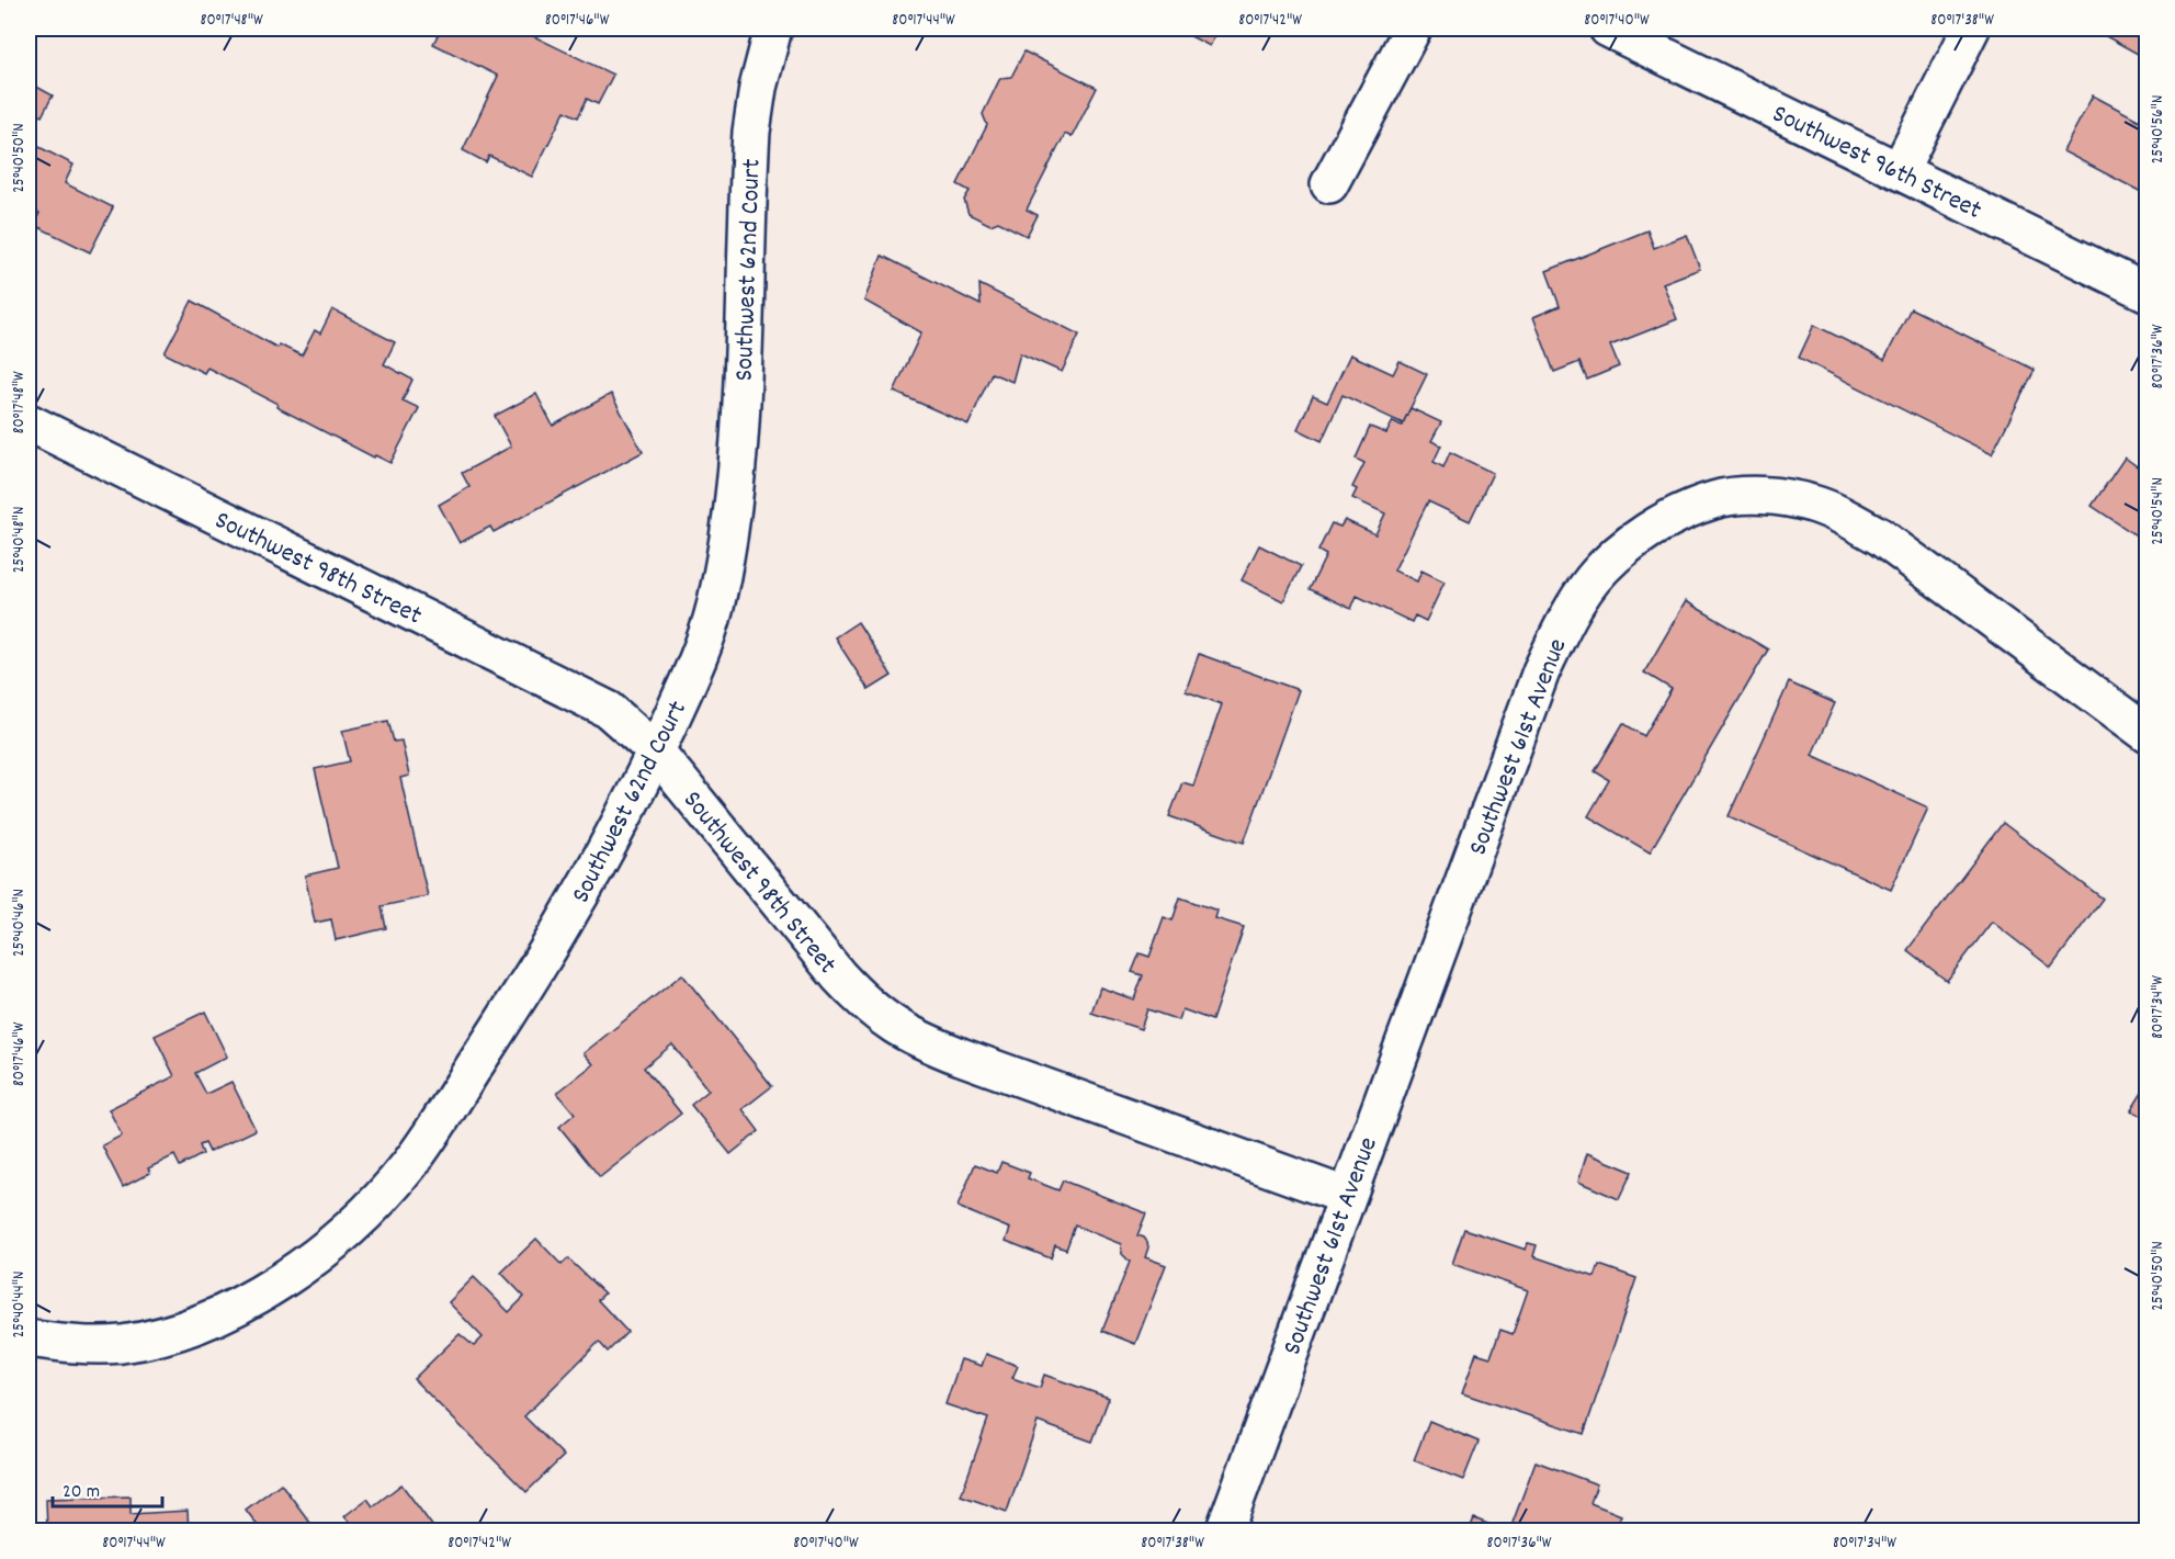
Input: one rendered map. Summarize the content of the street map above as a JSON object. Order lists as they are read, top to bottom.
{
  "streets": {
    "street": [
      "Southwest 96th Street",
      "Southwest 62nd Court",
      "Southwest 98th Street",
      "Southwest 61st Avenue"
    ]
  },
  "crossings": [
    ["Southwest 62nd Court", "Southwest 98th Street"],
    ["Southwest 98th Street", "Southwest 61st Avenue"]
  ],
  "scale_bar": "20 m",
  "coordinates": [
    "80°17'48\"W",
    "80°17'46\"W",
    "80°17'44\"W",
    "80°17'42\"W",
    "80°17'40\"W",
    "80°17'38\"W",
    "25°40'56\"N",
    "25°40'50\"N",
    "80°17'36\"W",
    "25°40'54\"N",
    "25°40'48\"N",
    "25°40'46\"N",
    "80°17'34\"W",
    "25°40'44\"N"
  ]
}
